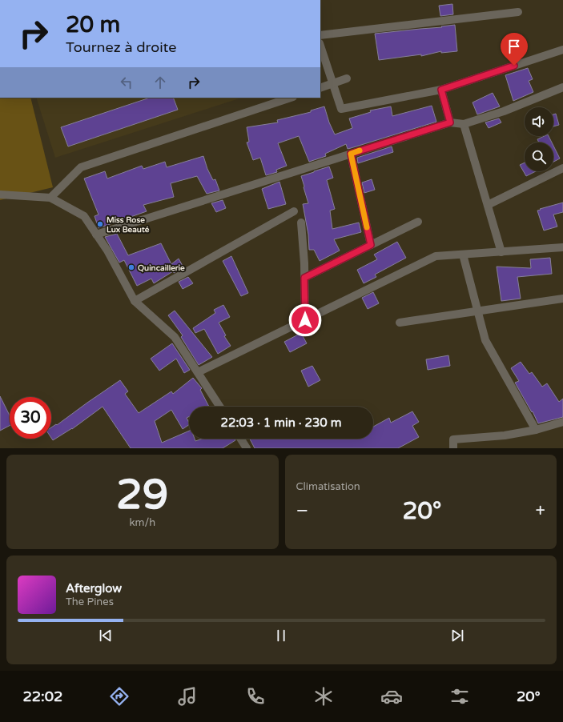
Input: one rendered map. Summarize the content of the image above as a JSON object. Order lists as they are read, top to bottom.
{
  "places": ["Miss Rose Lux Beauté", "Quincaillerie"],
  "page": {
    "turn": ["20 m", "Tournez à droite"],
    "limit": "30",
    "trip": "22:03 · 1 min · 230 m",
    "tile": [
      ["29", "km/h"],
      "Climatisation"
    ],
    "heat": ["−", "20°", "+"],
    "song": ["Afterglow", "The Pines"],
    "tabs": ["22:02", "20°"]
  }
}
